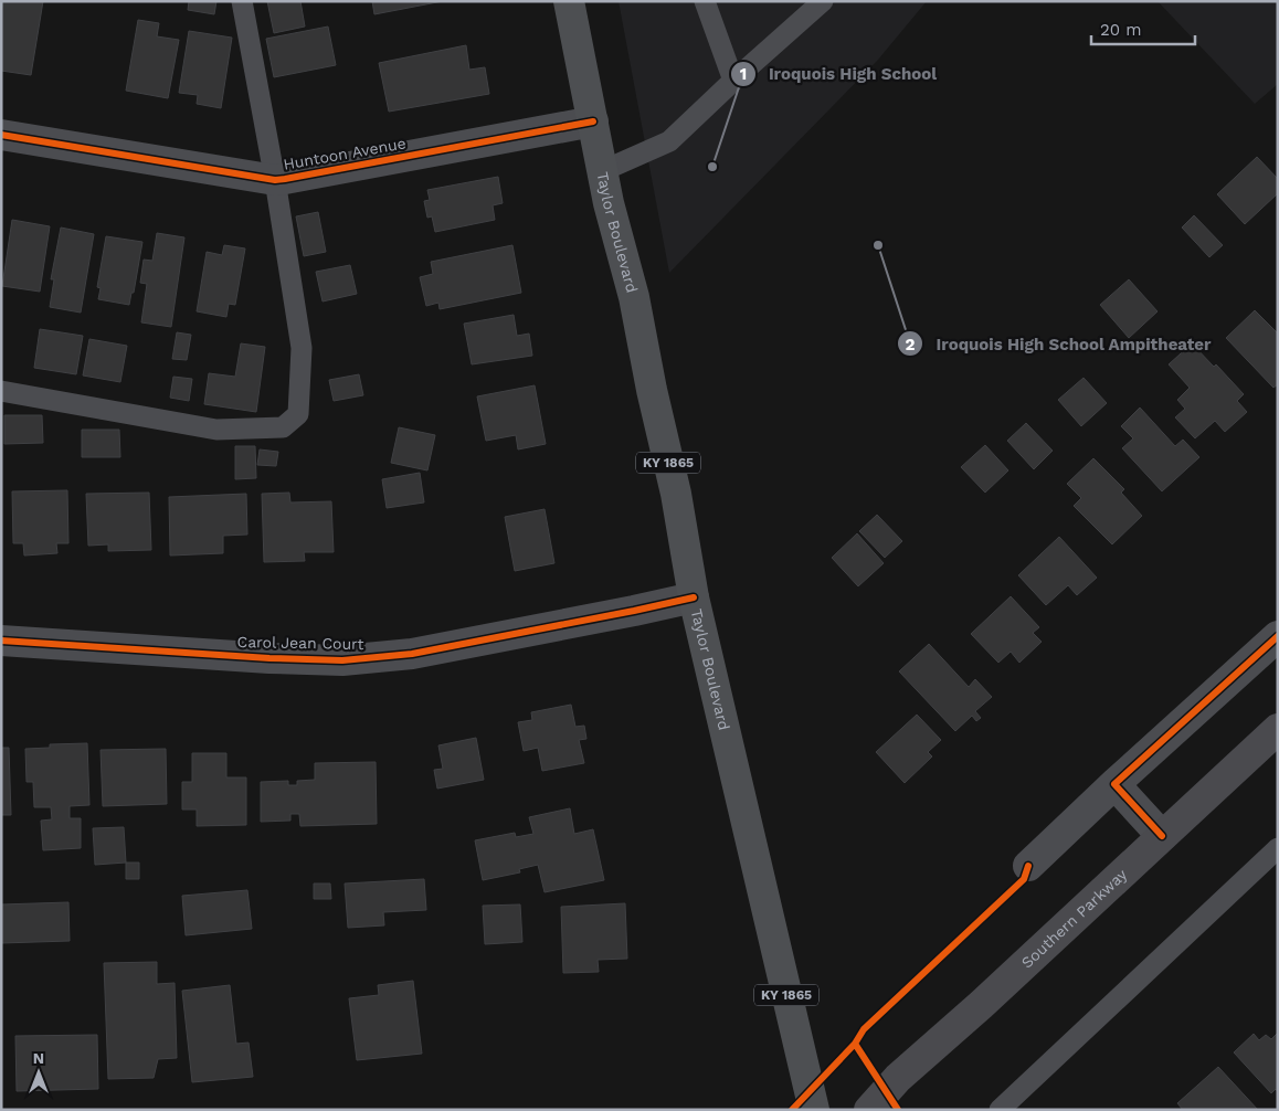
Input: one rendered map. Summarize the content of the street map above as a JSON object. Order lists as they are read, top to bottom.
{
  "streets": {
    "main road": ["Taylor Boulevard", "KY 1865", "Southern Parkway"],
    "street": ["Huntoon Avenue", "Carol Jean Court"]
  },
  "crossings": [
    ["Huntoon Avenue", "Taylor Boulevard"],
    ["Taylor Boulevard", "Carol Jean Court"]
  ],
  "places": ["Iroquois High School", "Iroquois High School Ampitheater"],
  "scale_bar": "20 m",
  "north": "top"
}
